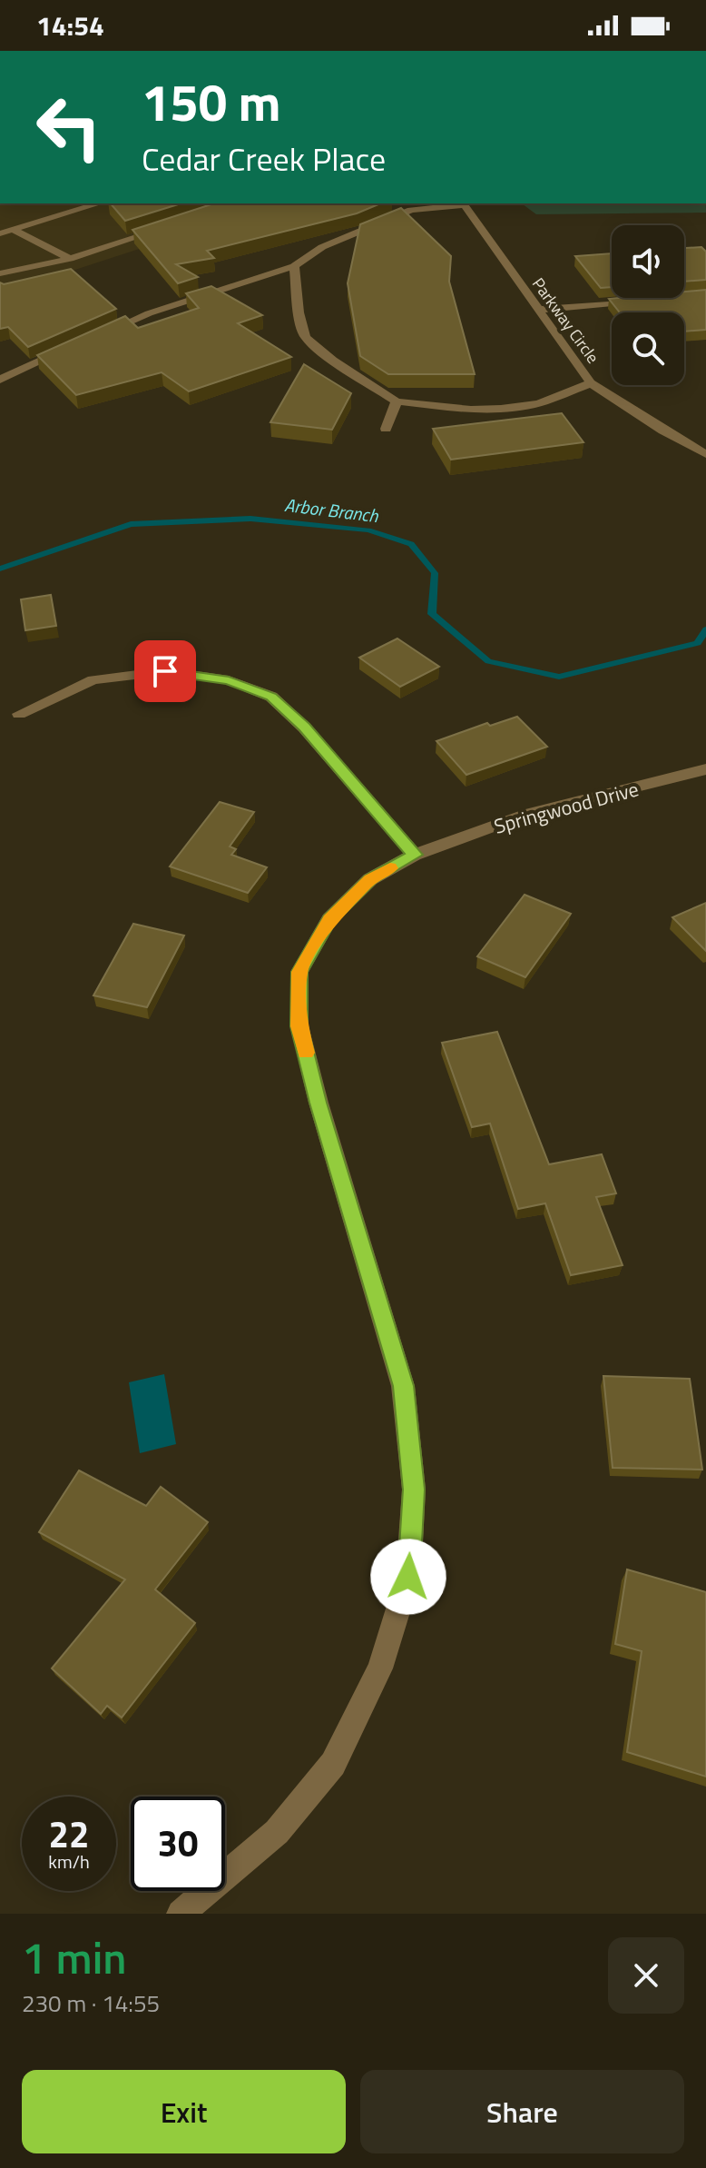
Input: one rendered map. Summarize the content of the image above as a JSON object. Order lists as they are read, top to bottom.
{
  "streets": {
    "street": ["Parkway Circle", "Springwood Drive"]
  },
  "water": ["Arbor Branch"],
  "page": {
    "status": "14:54",
    "turn": ["150 m", "Cedar Creek Place"],
    "speed": "22 km/h",
    "limit": "30",
    "heading": ["1 min", "230 m · 14:55"],
    "buttons": ["Exit", "Share"]
  }
}
